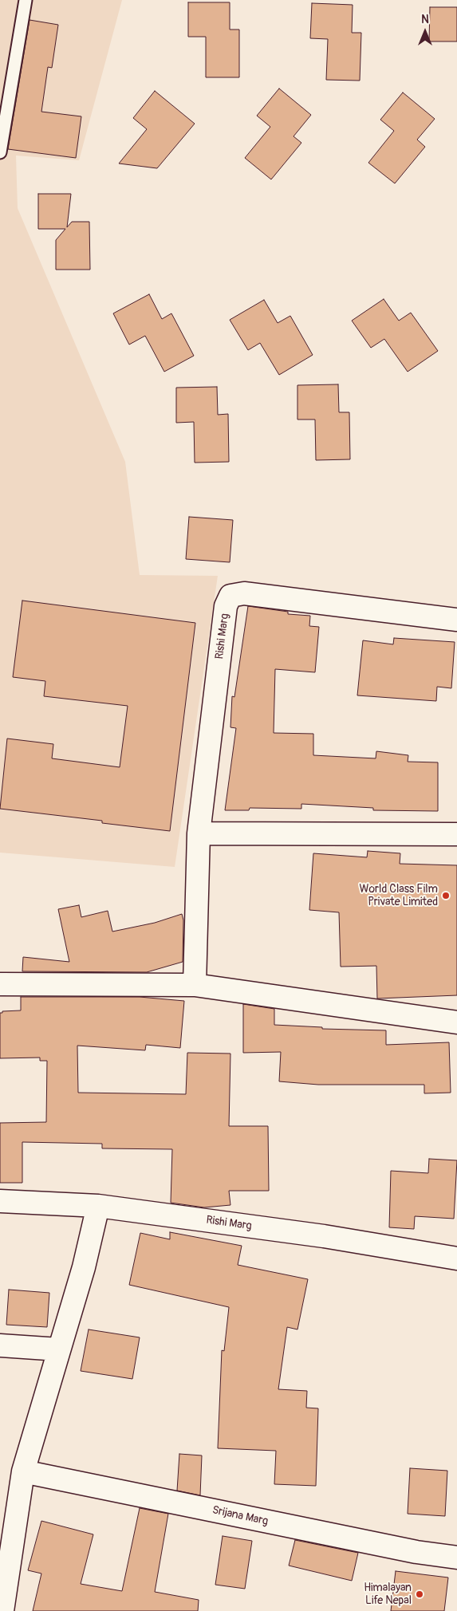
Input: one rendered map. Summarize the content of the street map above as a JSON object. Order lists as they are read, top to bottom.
{
  "streets": {
    "street": ["Rishi Marg", "Srijana Marg"]
  },
  "places": ["World Class Film Private Limited", "Himalayan Life Nepal"],
  "north": "top"
}
